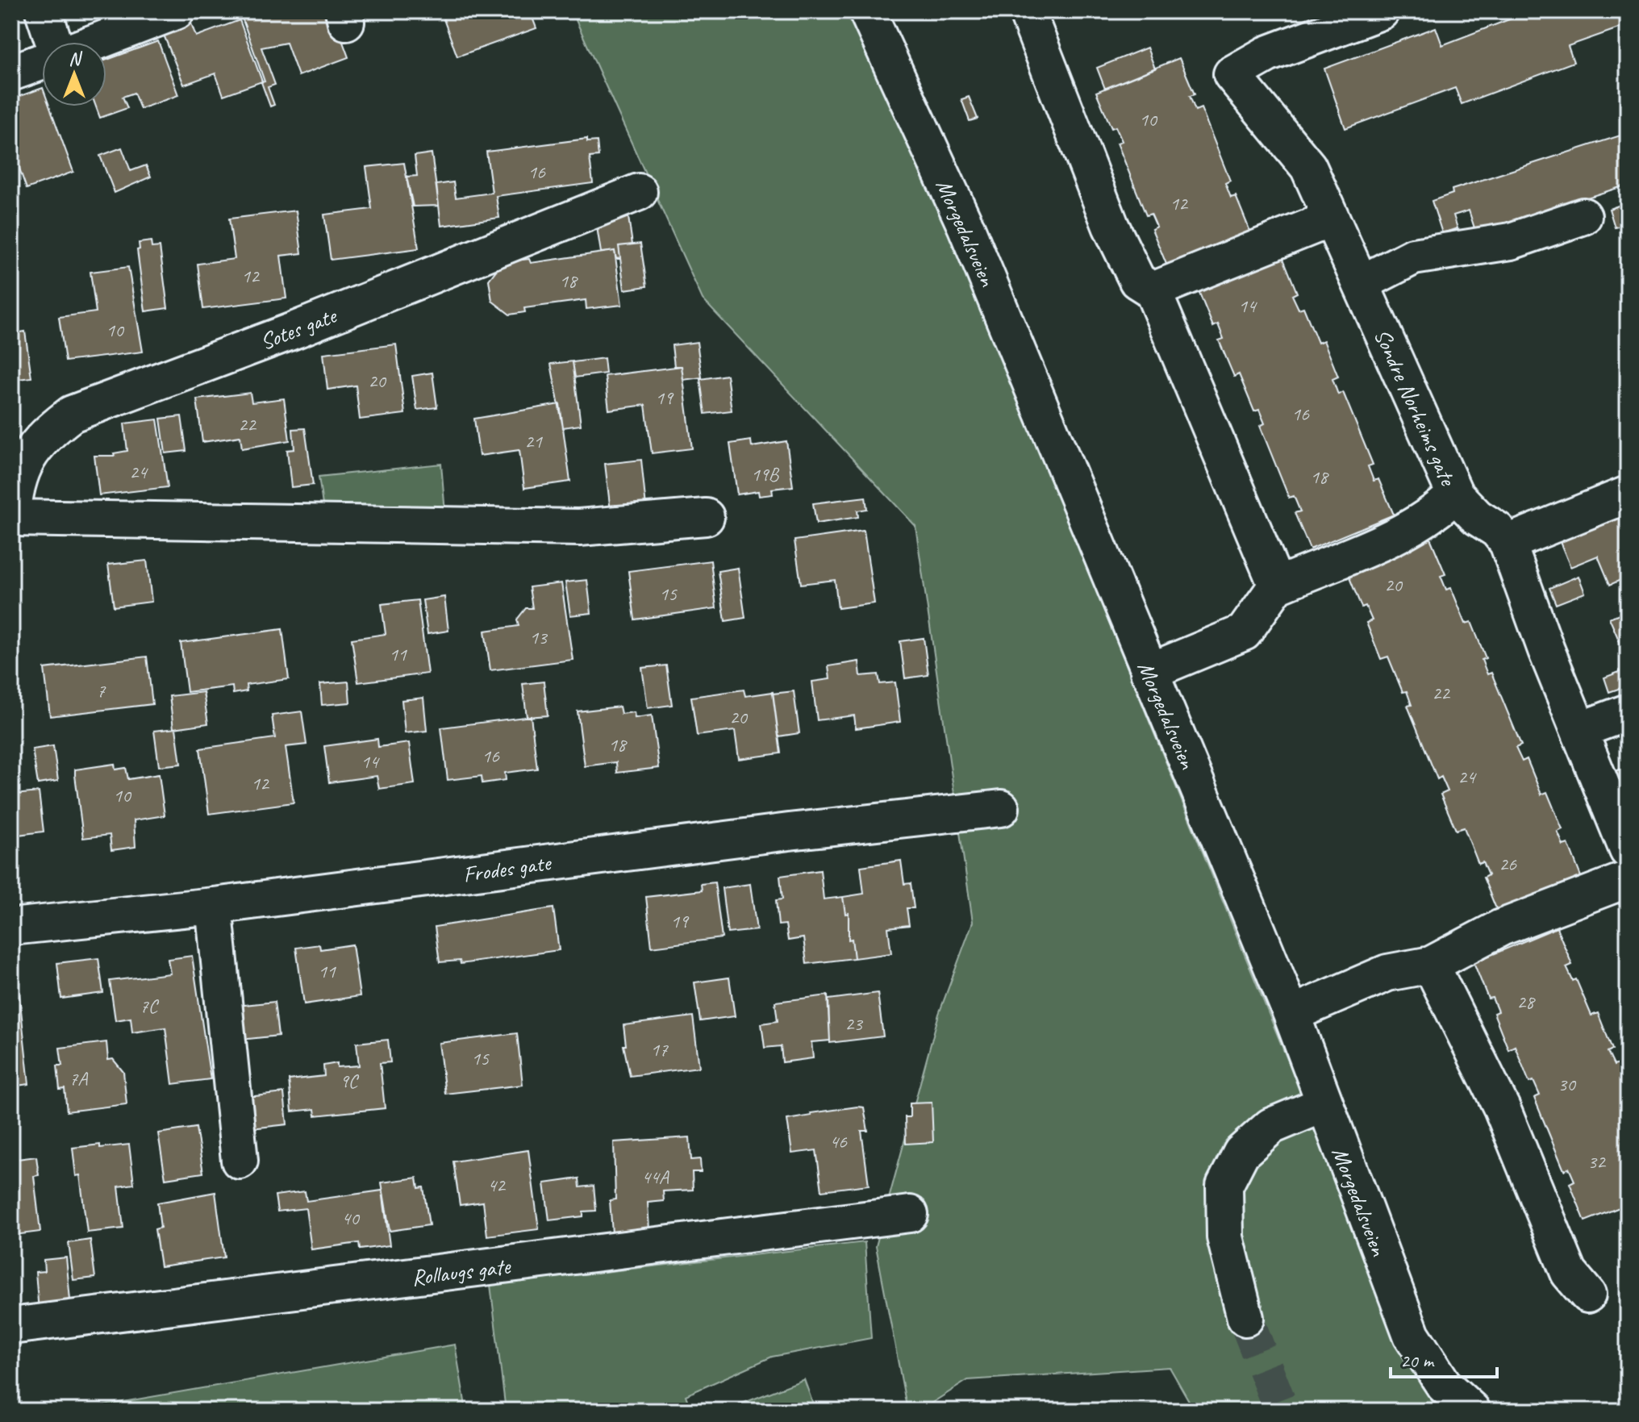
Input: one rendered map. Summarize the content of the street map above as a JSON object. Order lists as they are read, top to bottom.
{
  "streets": {
    "street": [
      "Morgedalsveien",
      "Sotes gate",
      "Sondre Norheims gate",
      "Frodes gate",
      "Rollaugs gate"
    ]
  },
  "house_numbers": [
    "10",
    "16",
    "12",
    "12",
    "18",
    "14",
    "10",
    "20",
    "19",
    "16",
    "22",
    "21",
    "24",
    "19B",
    "18",
    "20",
    "15",
    "13",
    "11",
    "7",
    "22",
    "20",
    "18",
    "16",
    "14",
    "24",
    "12",
    "10",
    "26",
    "19",
    "11",
    "28",
    "7C",
    "23",
    "17",
    "15",
    "7A",
    "9C",
    "30",
    "46",
    "32",
    "44A",
    "42",
    "40"
  ],
  "scale_bar": "20 m",
  "north": "top"
}
